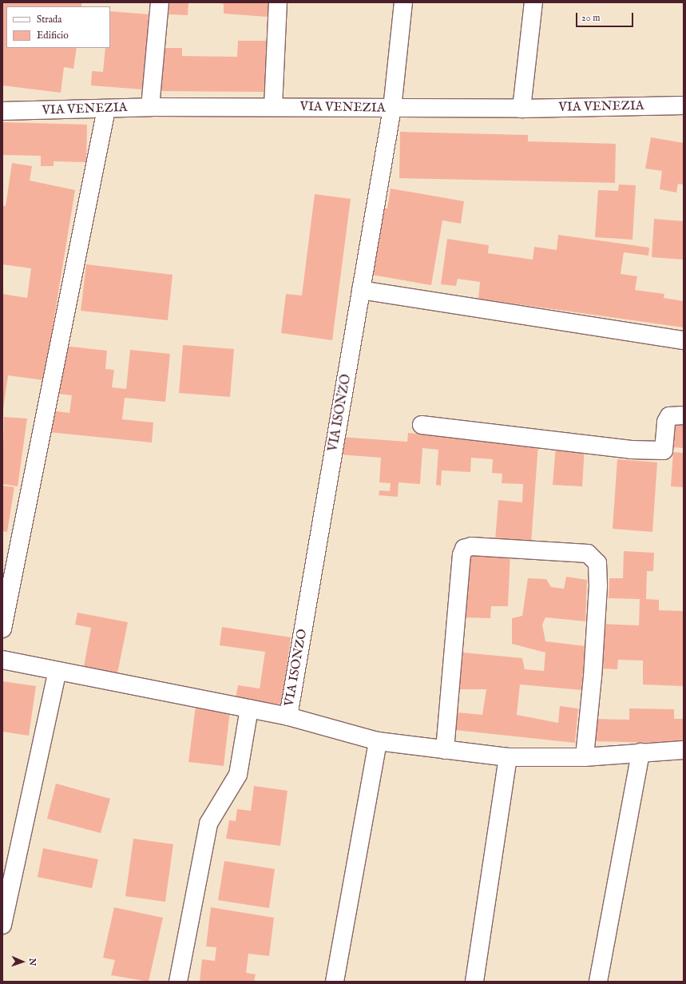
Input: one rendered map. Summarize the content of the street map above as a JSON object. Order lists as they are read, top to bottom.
{
  "streets": {
    "street": ["VIA VENEZIA", "VIA ISONZO"]
  },
  "crossings": [
    ["VIA VENEZIA", "VIA ISONZO"]
  ],
  "legend": ["Strada", "Edificio"],
  "scale_bar": "20 m",
  "north": "right"
}
